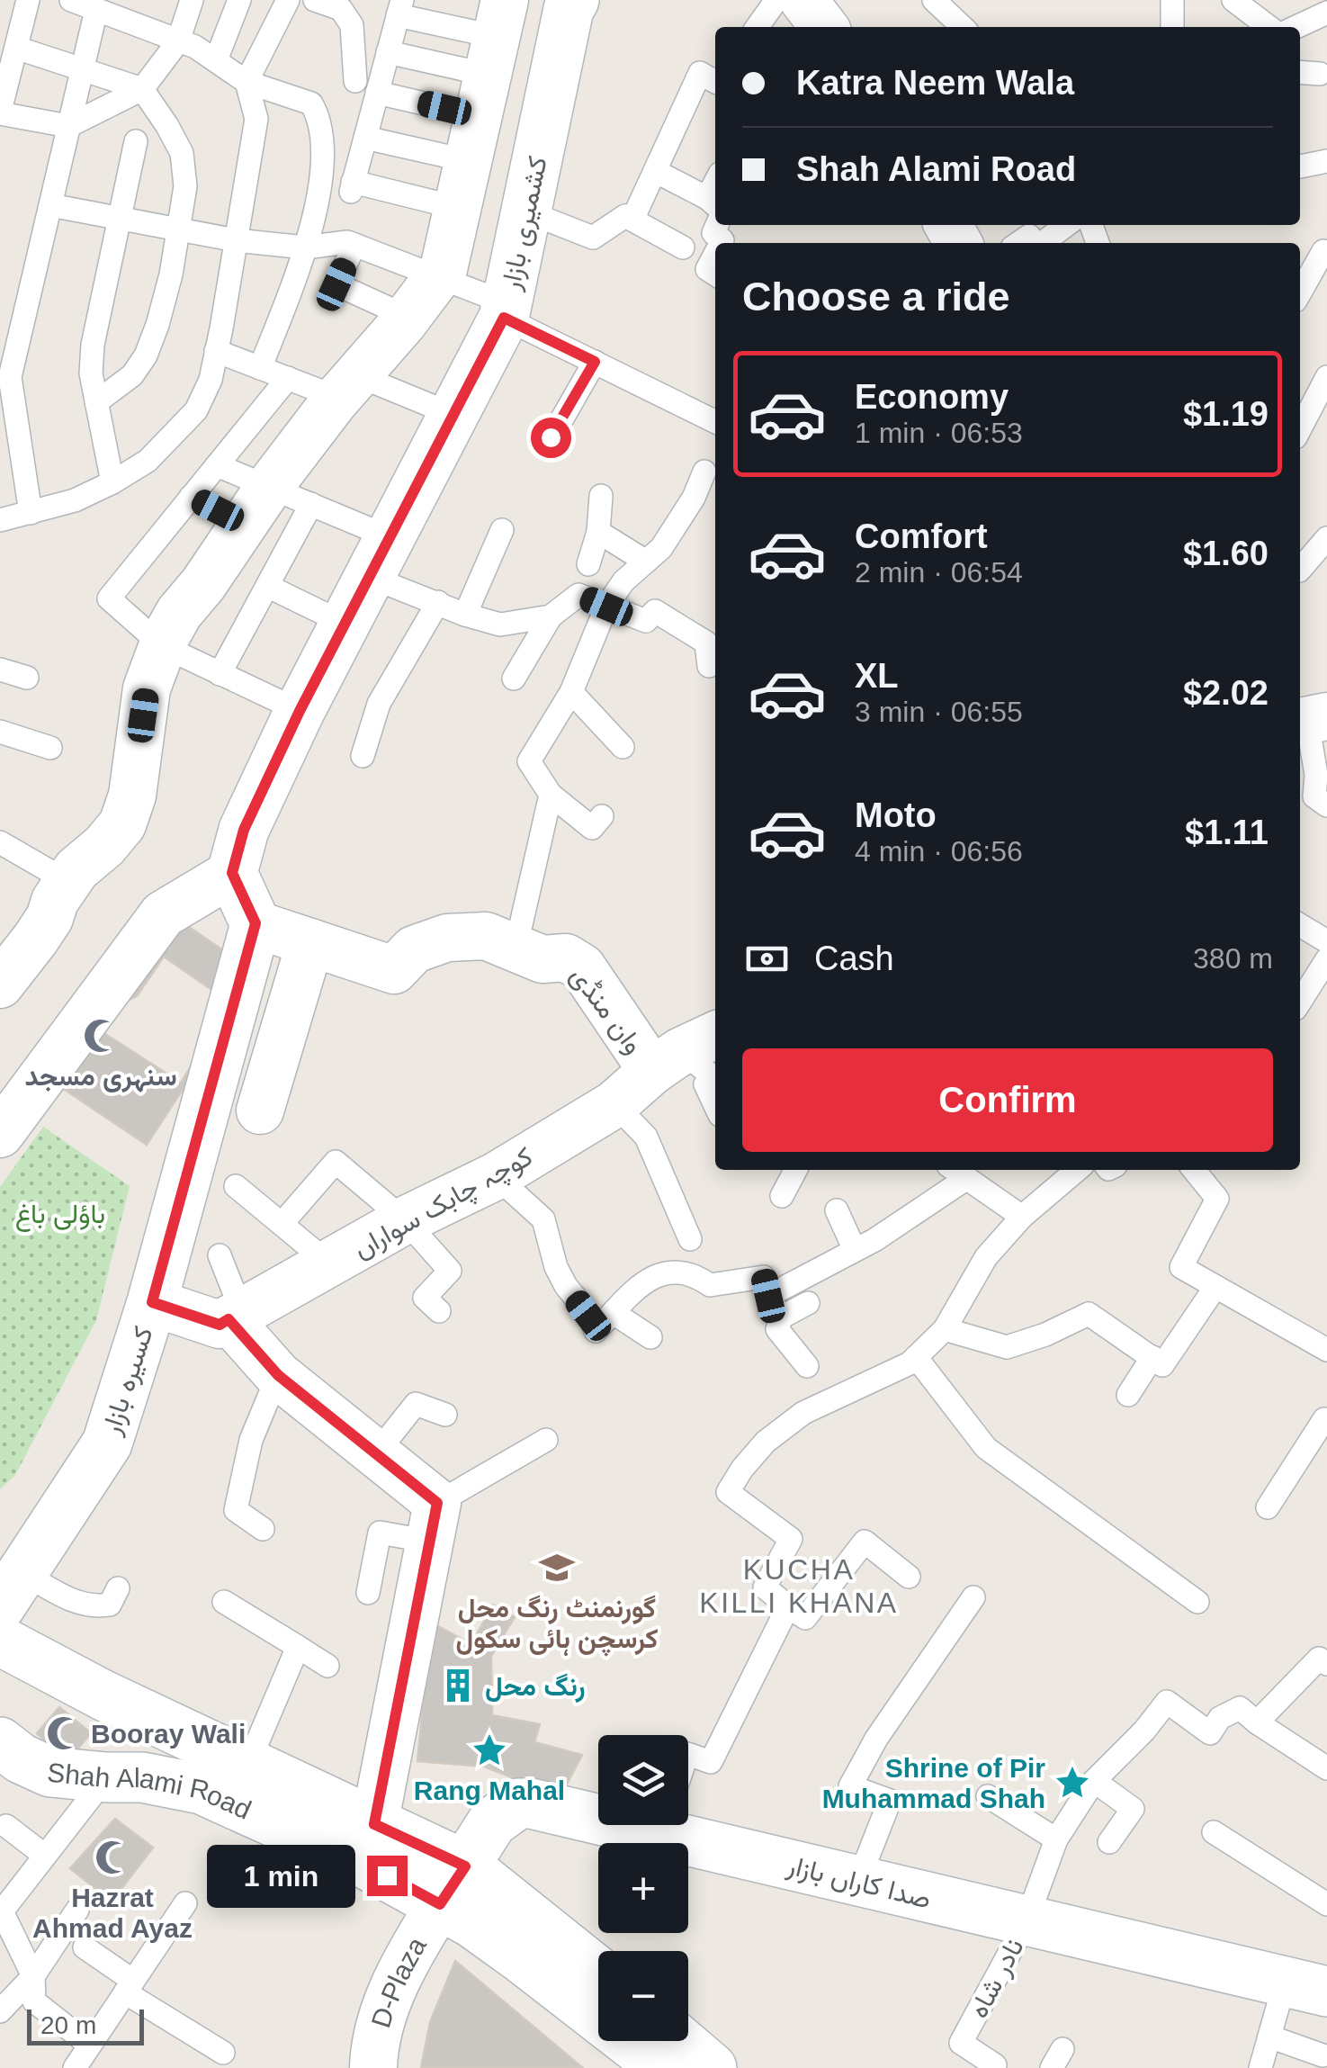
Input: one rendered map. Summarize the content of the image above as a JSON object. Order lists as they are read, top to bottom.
{
  "streets": {
    "street": [
      "کشمیری بازار",
      "وان منڈی",
      "کوچہ چابک سواراں",
      "کسیرہ بازار",
      "Shah Alami Road",
      "صدا کاراں بازار",
      "D-Plaza"
    ],
    "lane": ["نادر شاہ"]
  },
  "crossings": [
    ["وان منڈی", "کوچہ چابک سواراں"],
    ["وان منڈی", "کسیرہ بازار"],
    ["Shah Alami Road", "صدا کاراں بازار"],
    ["Shah Alami Road", "D-Plaza"],
    ["صدا کاراں بازار", "نادر شاہ"],
    ["صدا کاراں بازار", "D-Plaza"]
  ],
  "districts": ["KUCHA KILLI KHANA"],
  "parks": ["باؤلی باغ"],
  "places": {
    "mosque": ["سنہری مسجد", "Booray Wali", "Hazrat Ahmad Ayaz"],
    "school or university": ["گورنمنٹ رنگ محل کرسچن ہائی سکول"],
    "building": ["رنگ محل"],
    "place": ["Rang Mahal", "Shrine of Pir Muhammad Shah"]
  },
  "scale_bar": "20 m",
  "page": {
    "banner": ["Katra Neem Wala", "Shah Alami Road"],
    "heading": "Choose a ride",
    "list": [
      {
        "name": "Economy",
        "note": "1 min · 06:53",
        "value": "$1.19"
      },
      {
        "name": "Comfort",
        "note": "2 min · 06:54",
        "value": "$1.60"
      },
      {
        "name": "XL",
        "note": "3 min · 06:55",
        "value": "$2.02"
      },
      {
        "name": "Moto",
        "note": "4 min · 06:56",
        "value": "$1.11"
      }
    ],
    "pay": ["Cash", "380 m"],
    "buttons": "Confirm",
    "map_buttons": ["+", "−"],
    "bubble": "1 min",
    "scale": "20 m"
  }
}
